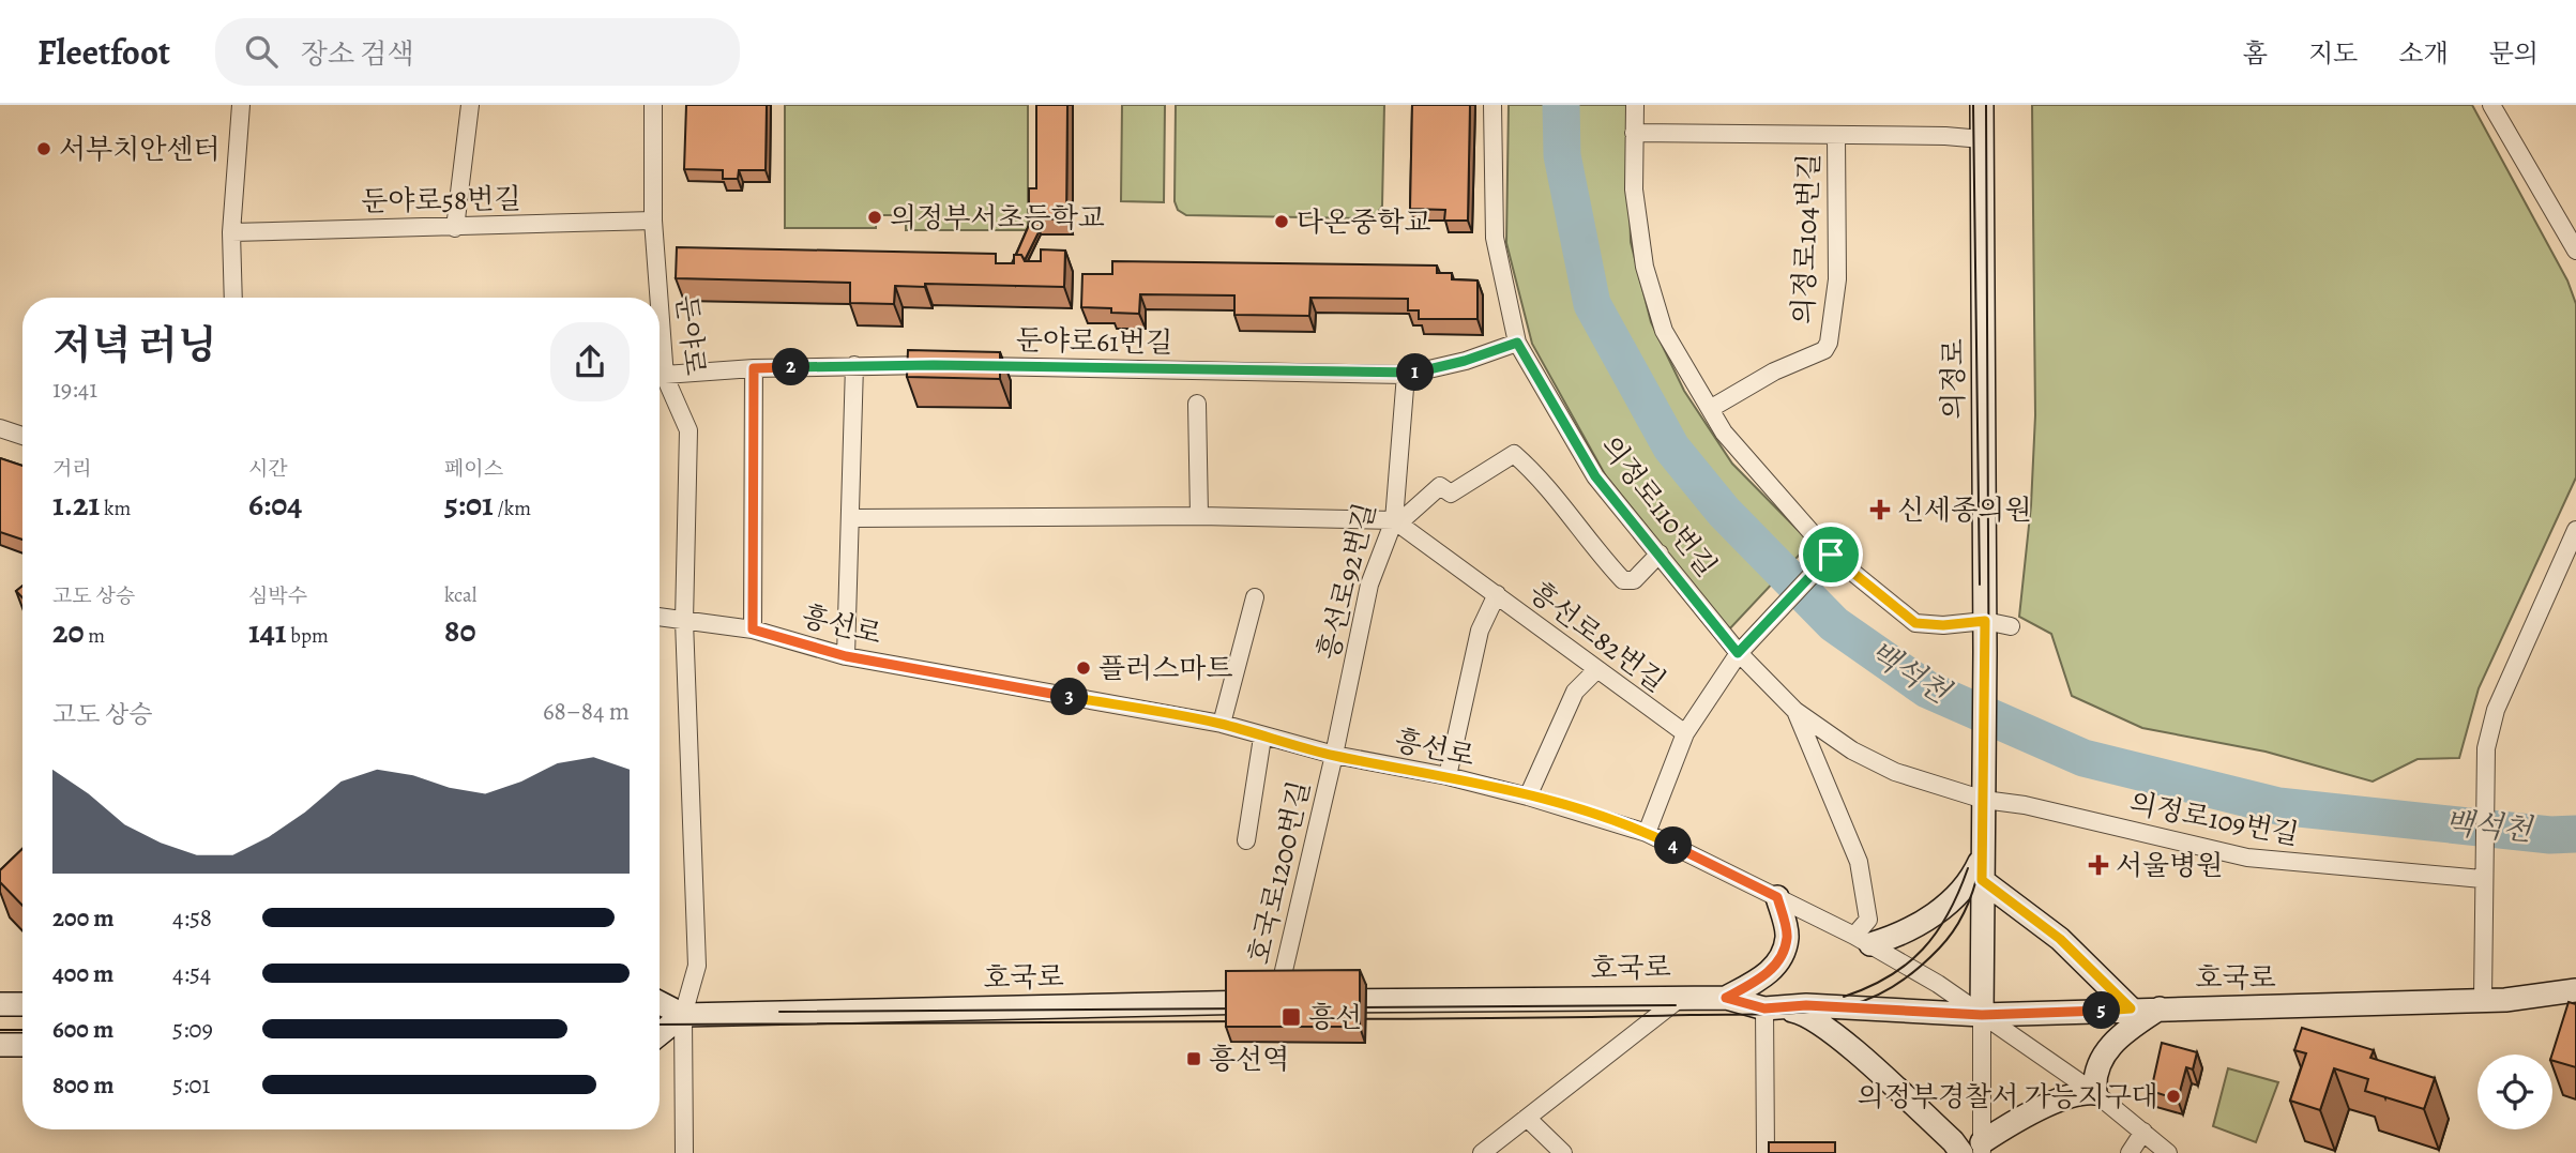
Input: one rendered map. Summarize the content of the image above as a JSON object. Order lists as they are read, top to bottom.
{
  "streets": {
    "street": [
      "둔야로58번길",
      "의정로104번길",
      "둔야로",
      "둔야로61번길",
      "의정로",
      "의정로110번길",
      "흥선로92번길",
      "흥선로",
      "흥선로82번길",
      "의정로109번길",
      "호국로1200번길",
      "호국로"
    ]
  },
  "crossings": [
    ["둔야로58번길", "둔야로"],
    ["둔야로", "흥선로"],
    ["둔야로", "호국로"],
    ["둔야로61번길", "의정로110번길"],
    ["둔야로61번길", "흥선로92번길"],
    ["의정로", "의정로110번길"],
    ["의정로", "의정로109번길"],
    ["의정로110번길", "의정로109번길"],
    ["흥선로92번길", "흥선로"],
    ["흥선로92번길", "흥선로82번길"],
    ["흥선로92번길", "호국로1200번길"],
    ["흥선로", "호국로1200번길"],
    ["흥선로", "호국로"],
    ["호국로1200번길", "호국로"]
  ],
  "water": ["백석천"],
  "places": {
    "other": [
      "서부치안센터",
      "의정부서초등학교",
      "다온중학교",
      "플러스마트",
      "의정부경찰서 가능지구대"
    ],
    "health": ["신세종의원", "서울병원"],
    "transit": ["흥선", "흥선역"]
  },
  "page": {
    "header": "Fleetfoot",
    "search": "장소 검색",
    "nav": [
      "홈",
      "지도",
      "소개",
      "문의"
    ],
    "heading": ["저녁 러닝", "19:41"],
    "pins": [
      "2",
      "1",
      "3",
      "4",
      "5"
    ],
    "stats": [
      ["거리", "1.21 km"],
      ["시간", "6:04"],
      ["페이스", "5:01 /km"],
      ["고도 상승", "20 m"],
      ["심박수", "141 bpm"],
      ["kcal", "80"]
    ],
    "chart": ["고도 상승", "68–84 m"],
    "list": [
      {
        "name": "200 m",
        "note": "4:58"
      },
      {
        "name": "400 m",
        "note": "4:54"
      },
      {
        "name": "600 m",
        "note": "5:09"
      },
      {
        "name": "800 m",
        "note": "5:01"
      }
    ]
  }
}
